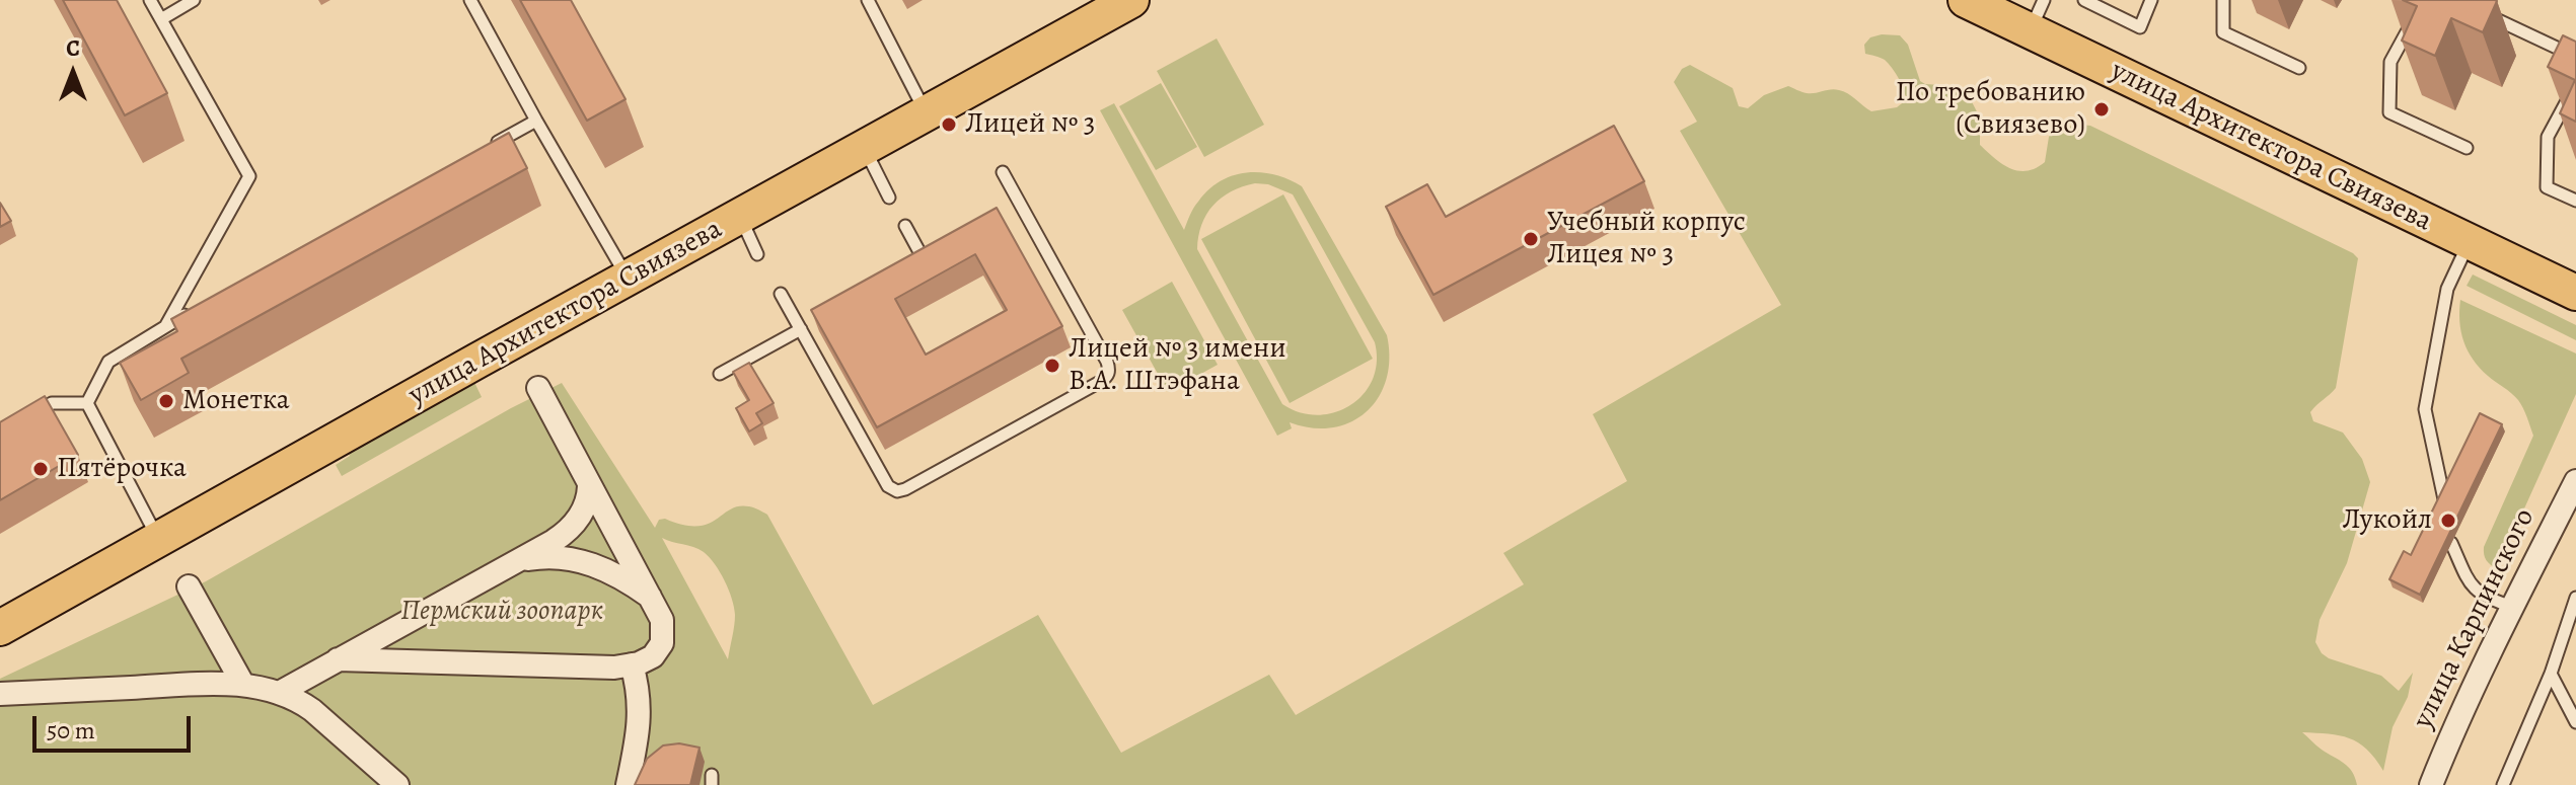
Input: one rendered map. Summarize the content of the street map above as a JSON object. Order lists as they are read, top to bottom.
{
  "streets": {
    "main road": ["улица Архитектора Свиязева"],
    "street": ["улица Карпинского"]
  },
  "parks": ["Пермский зоопарк"],
  "places": [
    "По требованию (Свиязево)",
    "Лицей № 3",
    "Учебный корпус Лицея № 3",
    "Лицей № 3 имени В.А. Штэфана",
    "Монетка",
    "Пятёрочка",
    "Лукойл"
  ],
  "scale_bar": "50 m",
  "north": "top"
}
